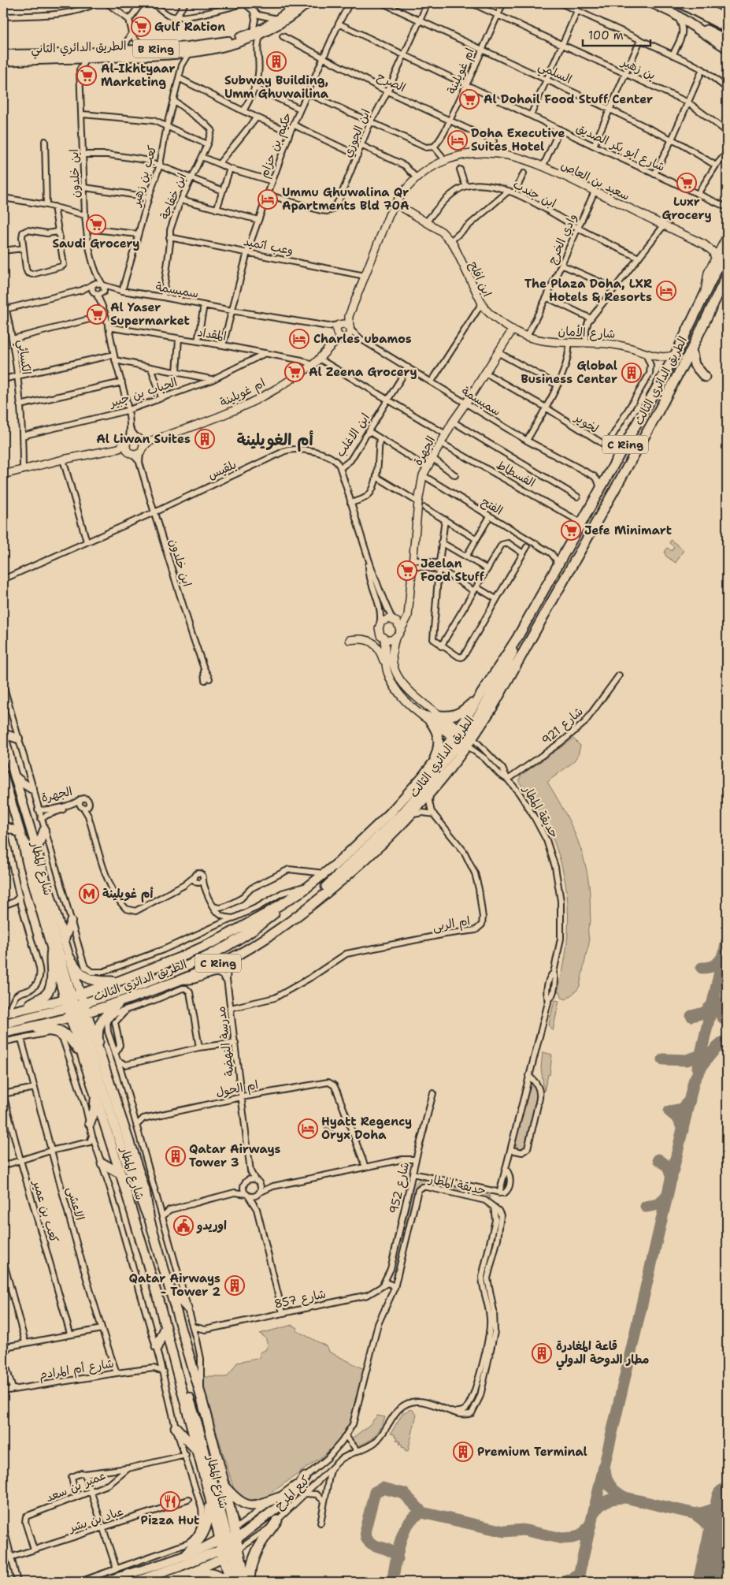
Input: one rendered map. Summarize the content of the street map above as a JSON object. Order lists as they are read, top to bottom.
{
  "streets": {
    "highway": ["الطريق الدائري الثالث", "C Ring", "شارع المطار"],
    "main road": ["الطريق الدائري الثاني", "B Ring"],
    "street": [
      "بن زهير",
      "ام غويلينة",
      "السلمي",
      "الصرح",
      "ابن الجوزي",
      "حكيم بن حزام",
      "شارع أبو بكر الصديق",
      "ابن خلدون",
      "كعب بن زهير",
      "سعيد بن العاص",
      "ابن جندب",
      "ابن خفاجة",
      "وادي الخرج",
      "وعب اثميد",
      "ابن افلح",
      "سميسمة",
      "شارع الأمان",
      "المقداد",
      "الكسائي",
      "الحباب بن جبير",
      "لخوير",
      "ابن الاغلب",
      "الجهرة",
      "بلقيس",
      "الفسطاط",
      "الفتح",
      "شارع 921",
      "حديقة المطار",
      "ام الربى",
      "مدرسة النهضة",
      "ام الحول",
      "شارع 952",
      "الاعشى",
      "كعب بن عمير",
      "شارع 857",
      "شارع أم المرادم",
      "عمير بن سعد",
      "كبع المرخ",
      "عباد بن بشر"
    ]
  },
  "crossings": [
    ["الطريق الدائري الثاني", "كعب بن زهير"],
    ["بن زهير", "ام غويلينة"],
    ["ام غويلينة", "السلمي"],
    ["ام غويلينة", "الصرح"],
    ["ام غويلينة", "شارع أبو بكر الصديق"],
    ["ام غويلينة", "ابن خلدون"],
    ["ام غويلينة", "سعيد بن العاص"],
    ["ام غويلينة", "سميسمة"],
    ["ام غويلينة", "المقداد"],
    ["السلمي", "ابن الجوزي"],
    ["الصرح", "ابن الجوزي"],
    ["الصرح", "حكيم بن حزام"],
    ["ابن الجوزي", "حكيم بن حزام"],
    ["ابن الجوزي", "شارع أبو بكر الصديق"],
    ["حكيم بن حزام", "شارع أبو بكر الصديق"],
    ["حكيم بن حزام", "وعب اثميد"],
    ["حكيم بن حزام", "سميسمة"],
    ["حكيم بن حزام", "المقداد"],
    ["ابن خلدون", "سميسمة"],
    ["ابن خلدون", "بلقيس"],
    ["كعب بن زهير", "ابن خفاجة"],
    ["كعب بن زهير", "سميسمة"],
    ["سعيد بن العاص", "وادي الخرج"],
    ["سعيد بن العاص", "وعب اثميد"],
    ["سعيد بن العاص", "ابن افلح"],
    ["سعيد بن العاص", "سميسمة"],
    ["ابن جندب", "وادي الخرج"],
    ["ابن خفاجة", "وعب اثميد"],
    ["ابن خفاجة", "سميسمة"],
    ["وادي الخرج", "شارع الأمان"],
    ["ابن افلح", "سميسمة"],
    ["ابن افلح", "شارع الأمان"],
    ["سميسمة", "ابن الاغلب"],
    ["سميسمة", "الجهرة"],
    ["شارع الأمان", "الطريق الدائري الثالث"],
    ["شارع الأمان", "لخوير"],
    ["شارع الأمان", "الجهرة"],
    ["المقداد", "الحباب بن جبير"],
    ["الكسائي", "الحباب بن جبير"],
    ["الطريق الدائري الثالث", "الفسطاط"],
    ["الطريق الدائري الثالث", "حديقة المطار"],
    ["الطريق الدائري الثالث", "شارع المطار"],
    ["الطريق الدائري الثالث", "ام الربى"],
    ["الطريق الدائري الثالث", "مدرسة النهضة"],
    ["لخوير", "الجهرة"],
    ["ابن الاغلب", "الجهرة"],
    ["ابن الاغلب", "بلقيس"],
    ["الجهرة", "الفسطاط"],
    ["الجهرة", "الفتح"],
    ["الجهرة", "شارع المطار"],
    ["شارع 921", "حديقة المطار"],
    ["حديقة المطار", "شارع 952"],
    ["حديقة المطار", "كبع المرخ"],
    ["شارع المطار", "الاعشى"],
    ["شارع المطار", "شارع 857"],
    ["شارع المطار", "شارع أم المرادم"],
    ["شارع المطار", "عمير بن سعد"],
    ["شارع المطار", "كبع المرخ"],
    ["ام الربى", "مدرسة النهضة"],
    ["مدرسة النهضة", "ام الحول"],
    ["شارع 952", "شارع 857"],
    ["الاعشى", "شارع أم المرادم"],
    ["عمير بن سعد", "عباد بن بشر"]
  ],
  "districts": ["أم الغويلينة"],
  "places": {
    "supermarket": [
      "Gulf Ration",
      "Al-Ikhtyaar Marketing",
      "Al Dohail Food Stuff Center",
      "Luxr Grocery",
      "Saudi Grocery",
      "Al Yaser Supermarket",
      "Al Zeena Grocery",
      "Jefe Minimart",
      "Jeelan Food Stuff"
    ],
    "building": [
      "Subway Building, Umm Ghuwailina",
      "Global Business Center",
      "Al Liwan Suites",
      "Qatar Airways Tower 3",
      "Qatar Airways - Tower 2",
      "قاعة المغادرة مطار الدوحة الدولي",
      "Premium Terminal"
    ],
    "hotel": [
      "Doha Executive Suites Hotel",
      "Ummu Ghuwalina Qr Apartments Bld 70A",
      "The Plaza Doha, LXR Hotels & Resorts",
      "Charles ubamos",
      "Hyatt Regency Oryx Doha"
    ],
    "metro station": ["أم غويلينة"],
    "public building": ["اوريدو"],
    "restaurant": ["Pizza Hut"]
  },
  "scale_bar": "100 m"
}
